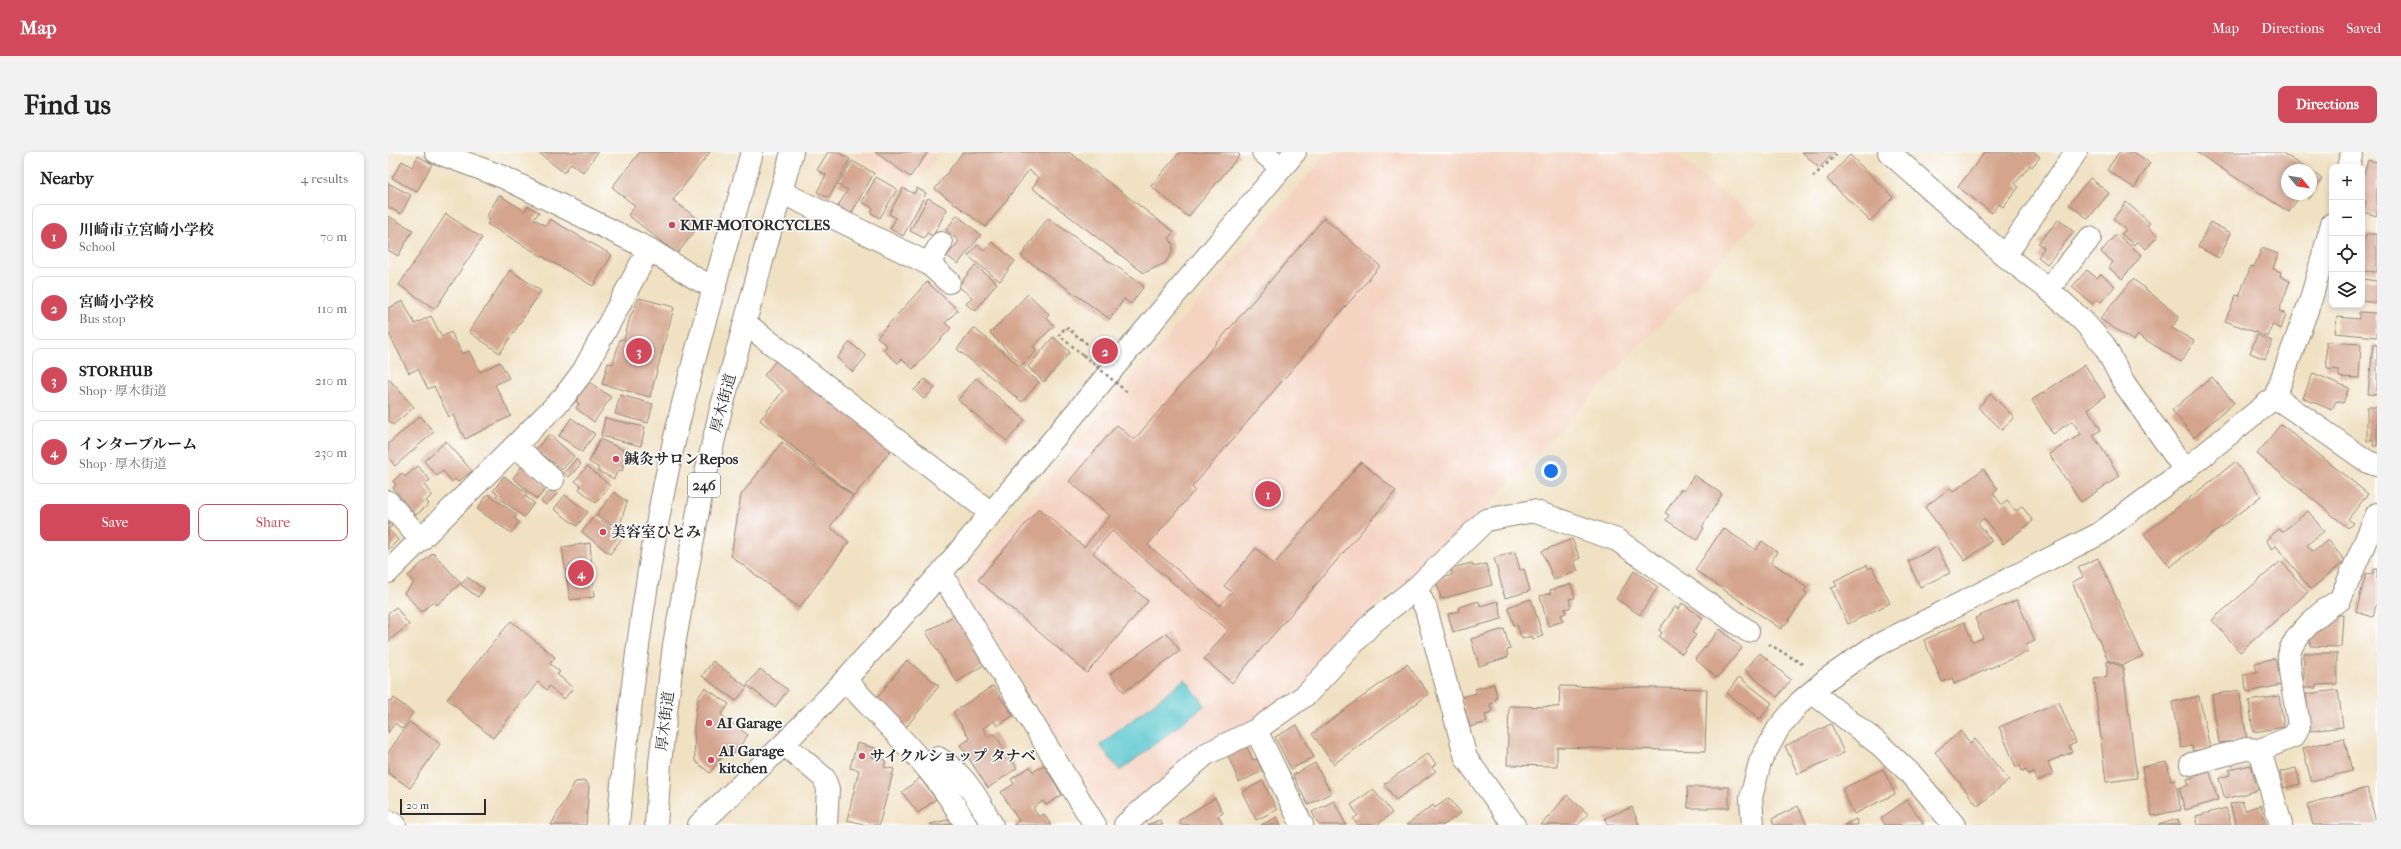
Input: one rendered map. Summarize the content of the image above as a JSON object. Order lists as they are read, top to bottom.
{
  "streets": {
    "main road": ["厚木街道", "246"]
  },
  "places": [
    "KMF-MOTORCYCLES",
    "鍼灸サロンRepos",
    "美容室ひとみ",
    "AI Garage",
    "サイクルショップ タナベ",
    "AI Garage kitchen"
  ],
  "scale_bar": "20 m",
  "north": "bottom right",
  "page": {
    "header": "Map",
    "nav": ["Map", "Directions", "Saved"],
    "buttons": [
      "Directions",
      ["Save", "Share"]
    ],
    "title": "Find us",
    "heading": ["Nearby", "4 results"],
    "map_buttons": ["+", "−"],
    "list": [
      {
        "mark": "1",
        "name": "川崎市立宮崎小学校",
        "note": "School",
        "value": "70 m"
      },
      {
        "mark": "2",
        "name": "宮崎小学校",
        "note": "Bus stop",
        "value": "110 m"
      },
      {
        "mark": "3",
        "name": "STORHUB",
        "note": "Shop · 厚木街道",
        "value": "210 m"
      },
      {
        "mark": "4",
        "name": "インターブルーム",
        "note": "Shop · 厚木街道",
        "value": "230 m"
      }
    ],
    "pins": [
      "2",
      "3",
      "1",
      "4"
    ],
    "scale": "20 m"
  }
}
